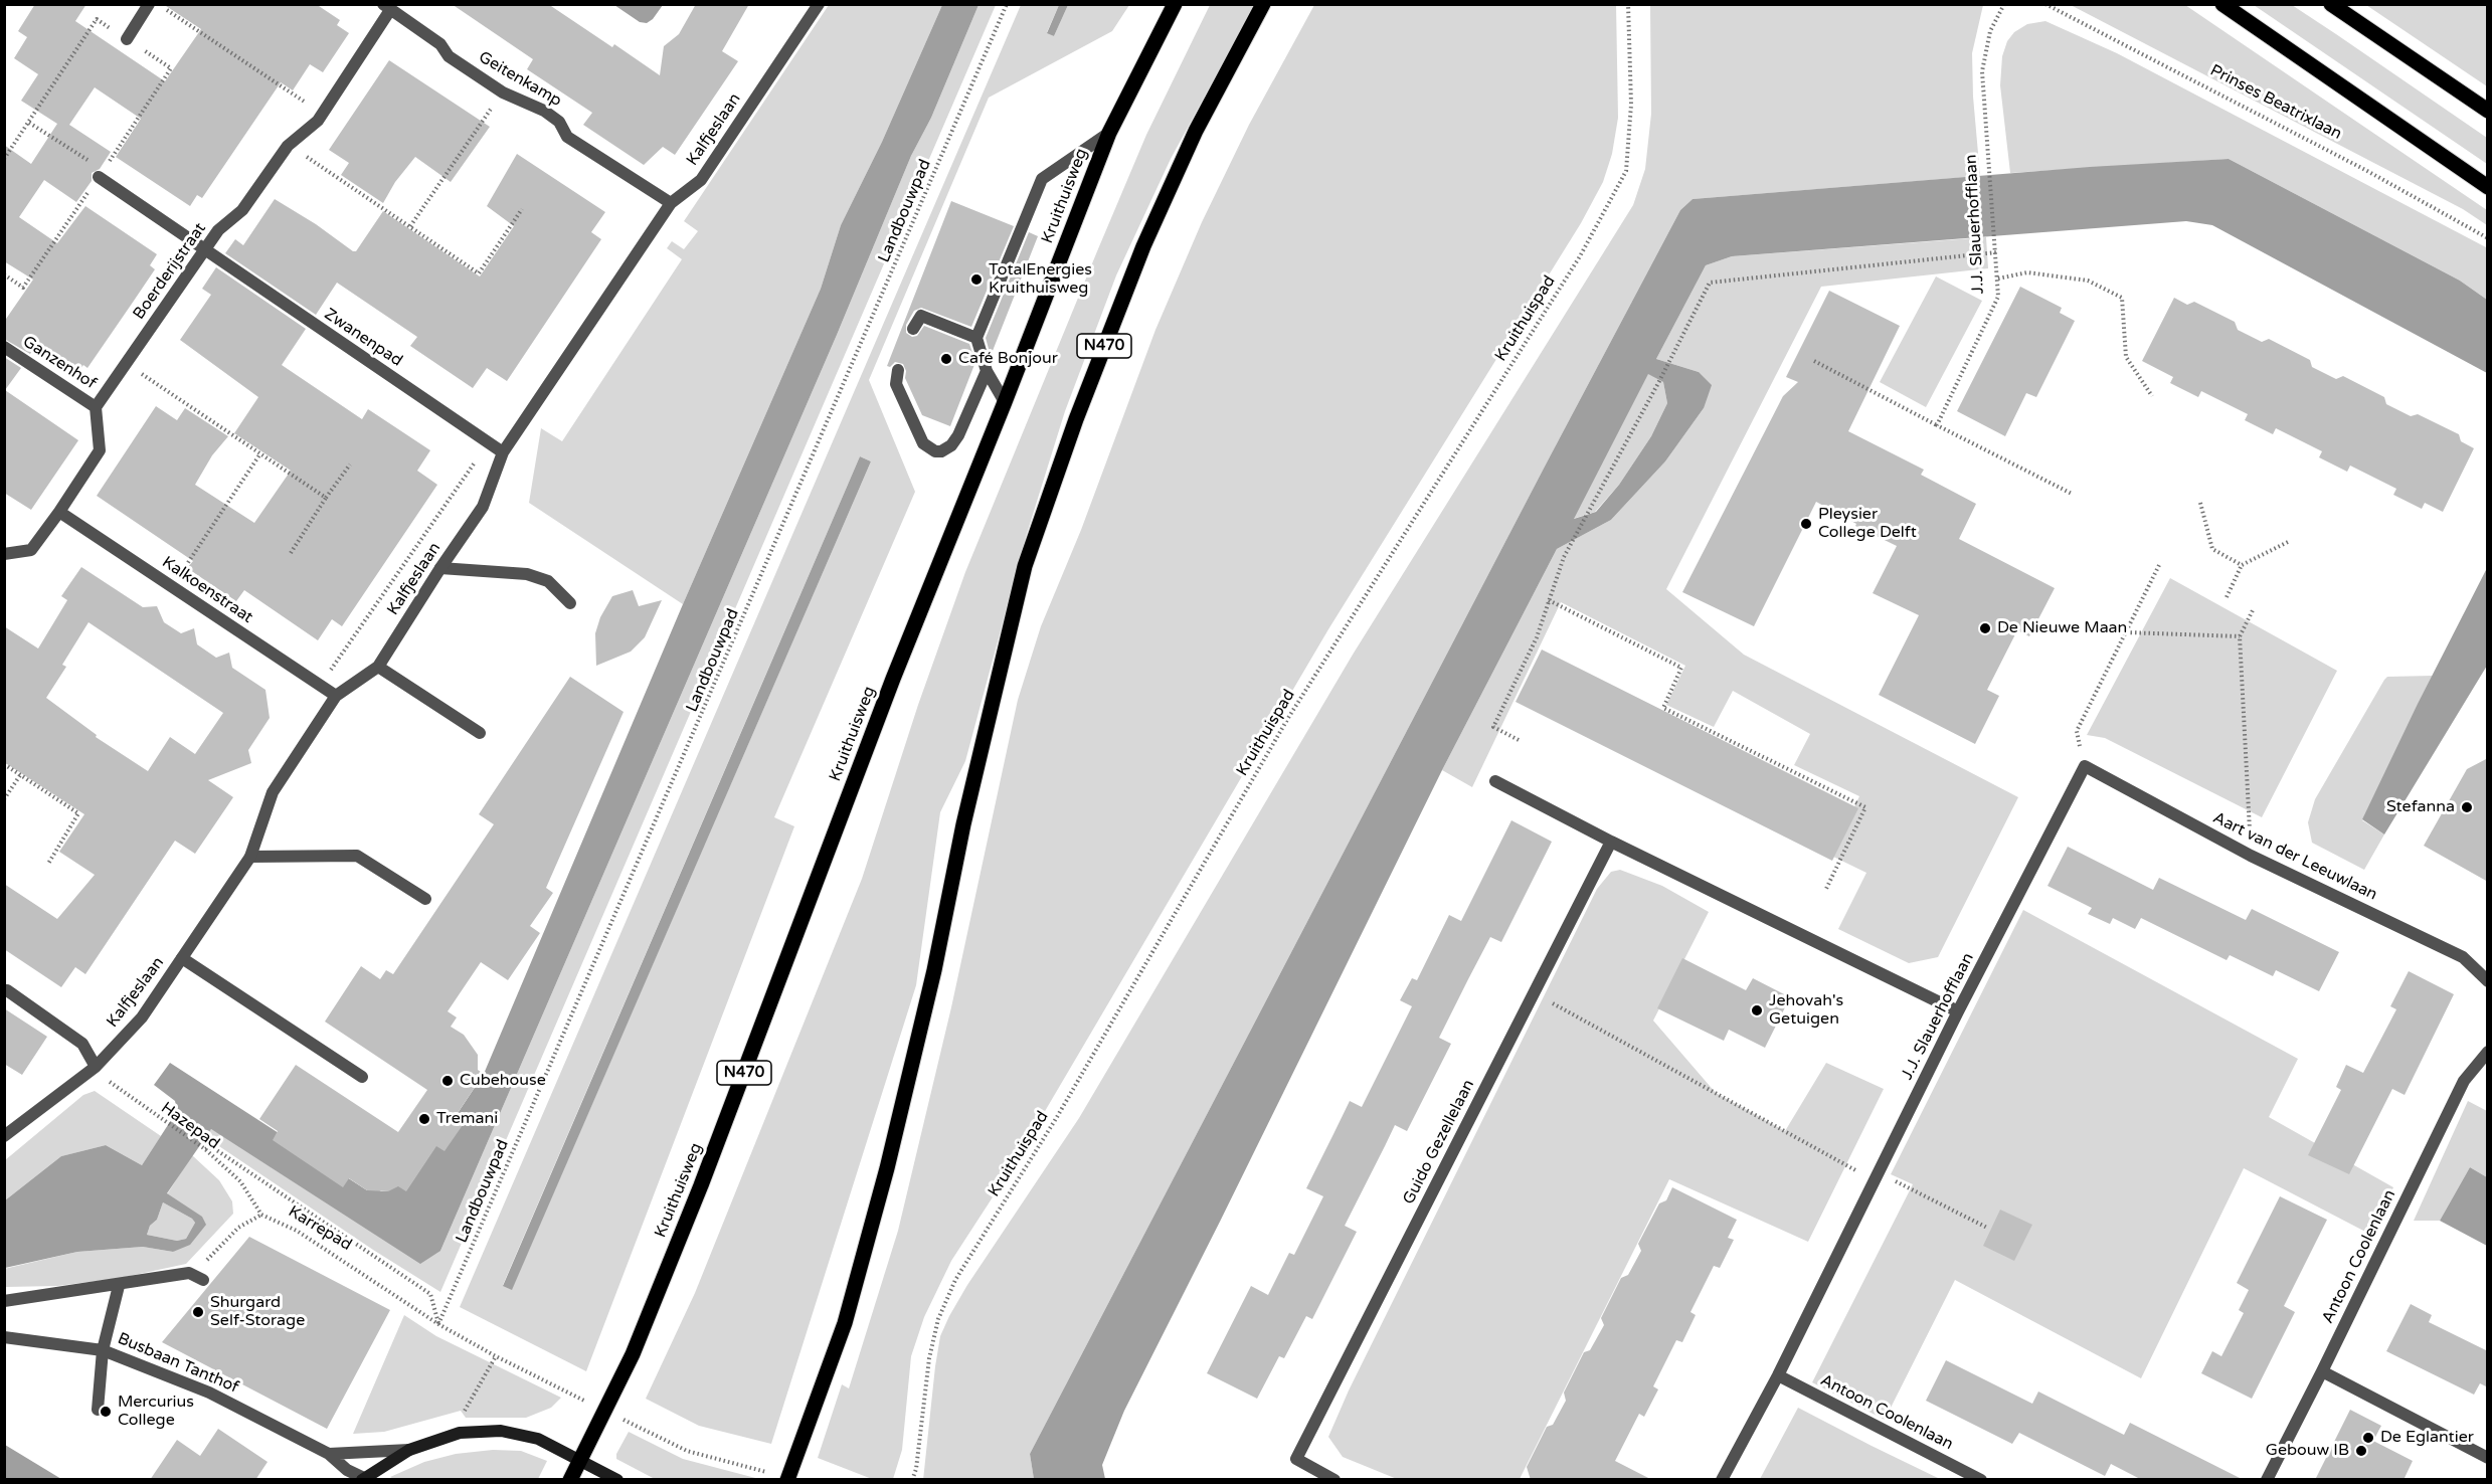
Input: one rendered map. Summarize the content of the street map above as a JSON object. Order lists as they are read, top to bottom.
{
  "streets": {
    "main road": ["Kruithuisweg", "N470"],
    "street": [
      "Geitenkamp",
      "Kalfjeslaan",
      "J.J. Slauerhofflaan",
      "Boerderijstraat",
      "Zwanenpad",
      "Ganzenhof",
      "Kalkoenstraat",
      "Aart van der Leeuwlaan",
      "Guido Gezellelaan",
      "Antoon Coolenlaan",
      "Busbaan Tanthof"
    ],
    "path": [
      "Prinses Beatrixlaan",
      "Landbouwpad",
      "Kruithuispad",
      "Hazepad",
      "Karrepad"
    ]
  },
  "crossings": [
    ["Geitenkamp", "Kalfjeslaan"],
    ["Geitenkamp", "Boerderijstraat"],
    ["Kalfjeslaan", "Zwanenpad"],
    ["Kalfjeslaan", "Kalkoenstraat"],
    ["Kalfjeslaan", "Hazepad"],
    ["Kruithuisweg", "Karrepad"],
    ["Landbouwpad", "Karrepad"],
    ["J.J. Slauerhofflaan", "Aart van der Leeuwlaan"],
    ["J.J. Slauerhofflaan", "Antoon Coolenlaan"],
    ["Boerderijstraat", "Zwanenpad"],
    ["Boerderijstraat", "Ganzenhof"],
    ["N470", "Karrepad"],
    ["Hazepad", "Karrepad"]
  ],
  "places": [
    "TotalEnergies Kruithuisweg",
    "Café Bonjour",
    "Pleysier College Delft",
    "De Nieuwe Maan",
    "Stefanna",
    "Jehovah's Getuigen",
    "Cubehouse",
    "Tremani",
    "Shurgard Self-Storage",
    "Mercurius College",
    "De Eglantier",
    "Gebouw IB"
  ]
}
